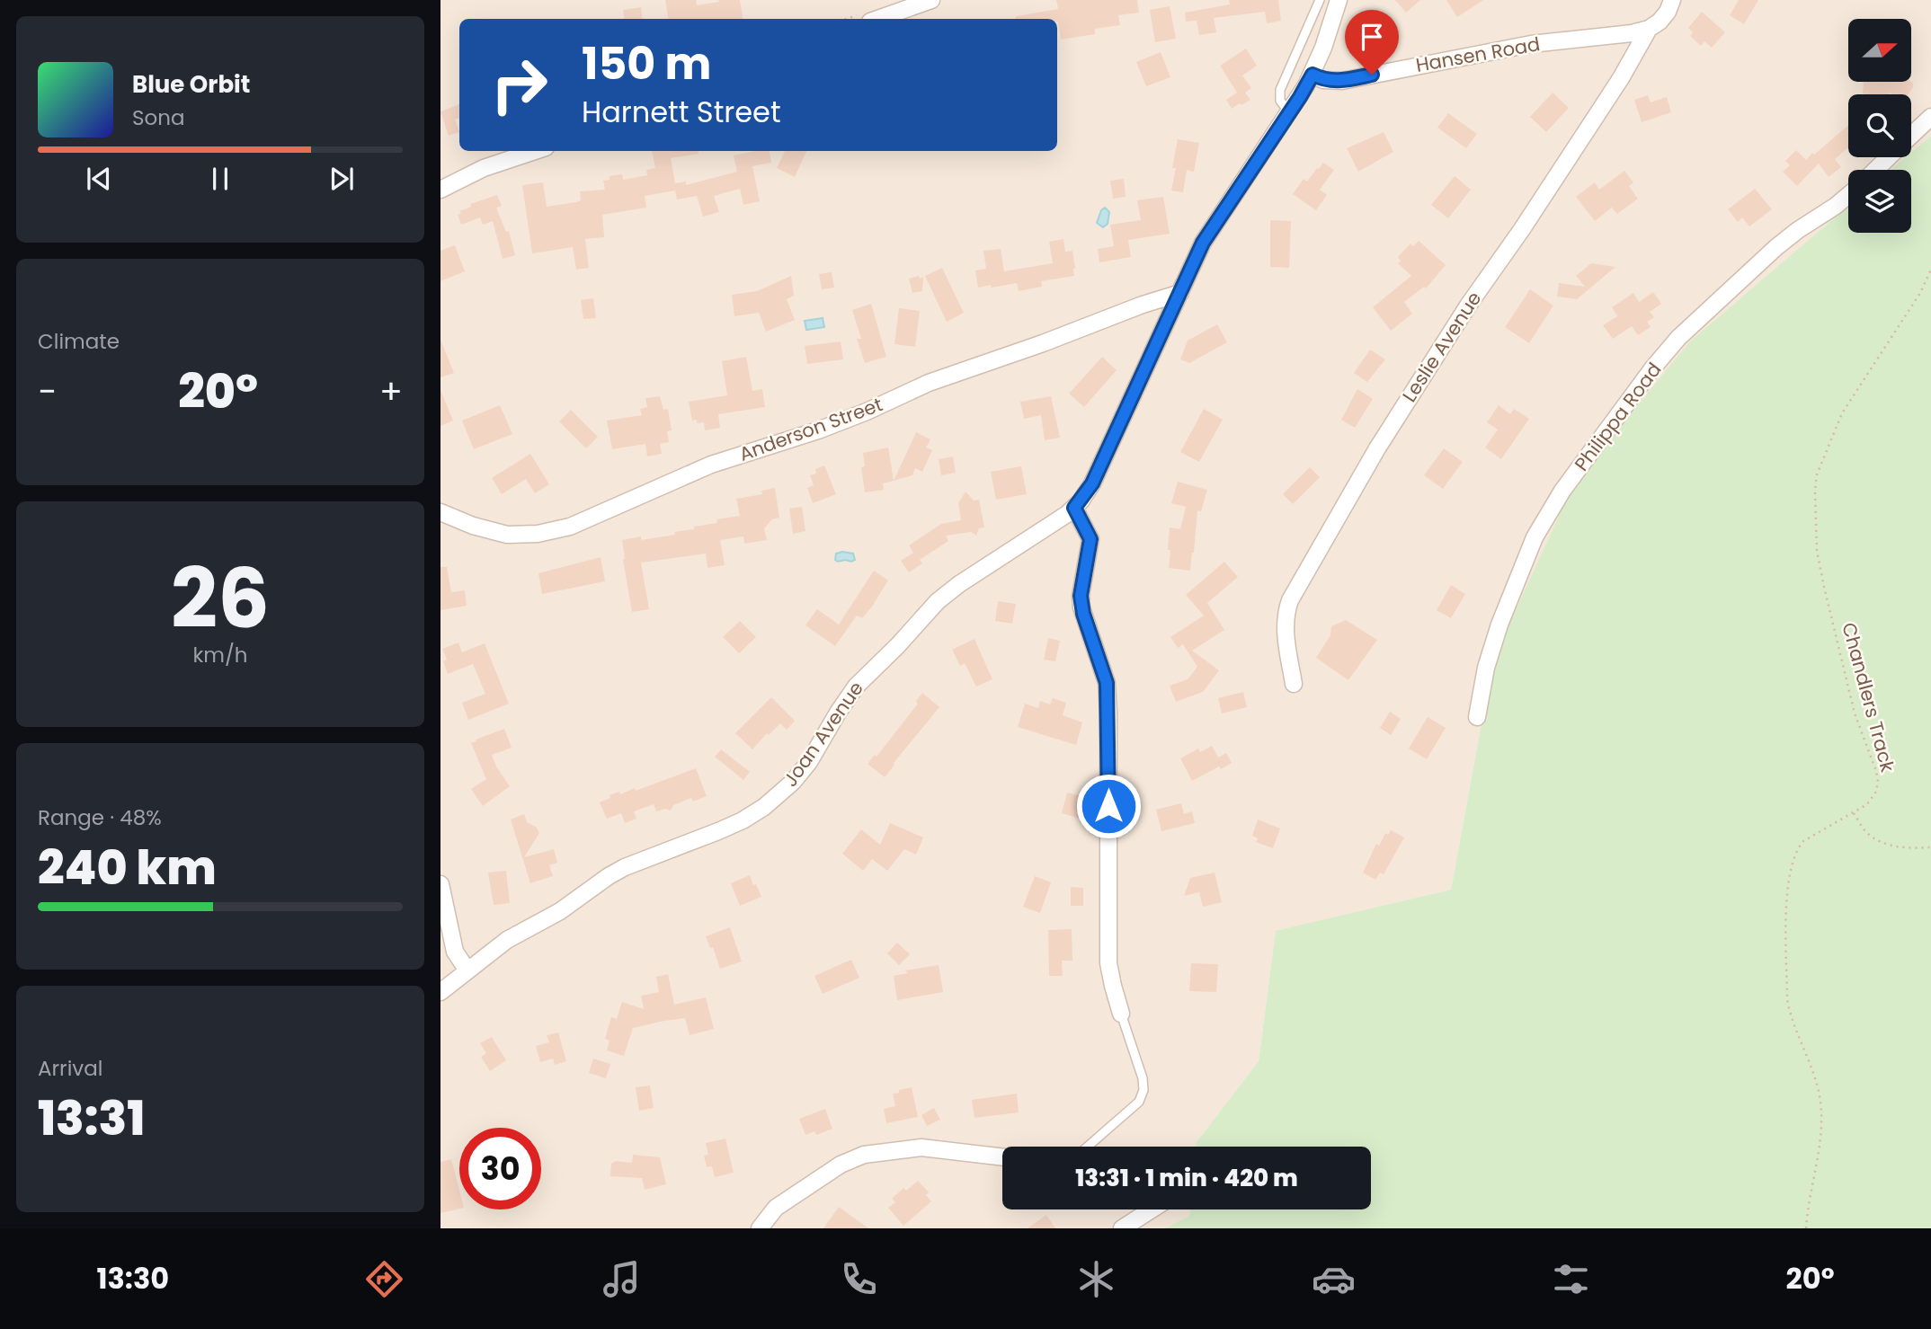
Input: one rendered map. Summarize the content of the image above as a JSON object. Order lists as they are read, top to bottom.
{
  "streets": {
    "street": [
      "Hansen Road",
      "Leslie Avenue",
      "Philippa Road",
      "Anderson Street",
      "Joan Avenue"
    ],
    "path": ["Chandlers Track"]
  },
  "crossings": [
    ["Hansen Road", "Leslie Avenue"],
    ["Hansen Road", "Joan Avenue"],
    ["Anderson Street", "Joan Avenue"]
  ],
  "north": "right",
  "page": {
    "turn": ["150 m", "Harnett Street"],
    "song": ["Blue Orbit", "Sona"],
    "tile": [
      "Climate",
      ["26", "km/h"],
      ["Range · 48%", "240 km"],
      ["Arrival", "13:31"]
    ],
    "heat": ["−", "20°", "+"],
    "limit": "30",
    "trip": "13:31 · 1 min · 420 m",
    "tabs": ["13:30", "20°"]
  }
}
